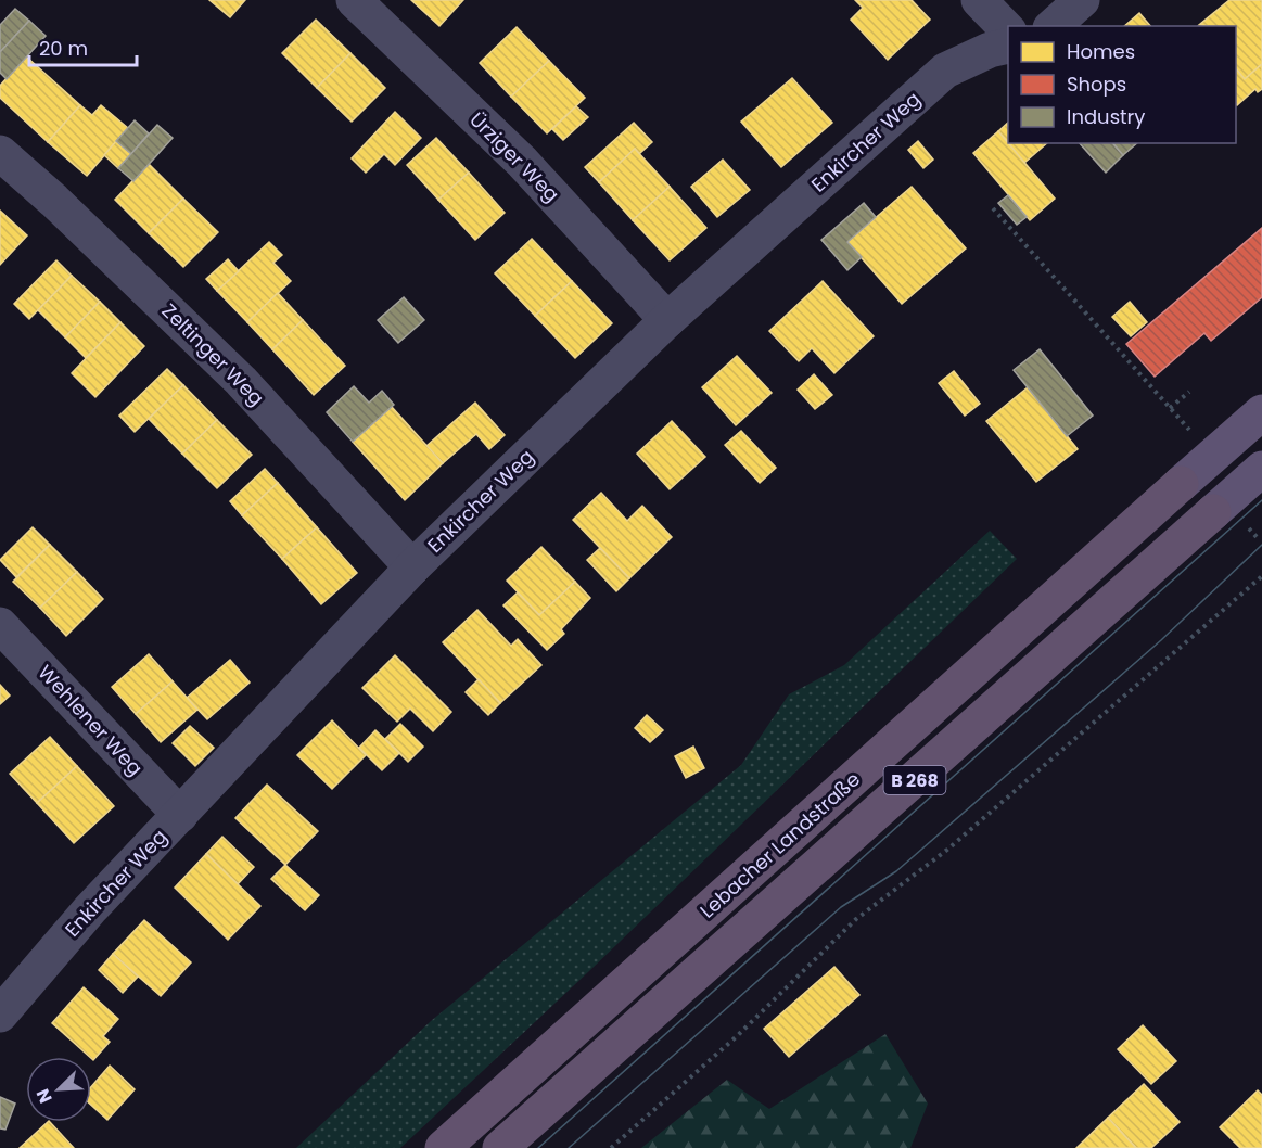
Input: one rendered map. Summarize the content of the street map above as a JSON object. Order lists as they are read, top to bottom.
{
  "streets": {
    "highway": ["B 268", "Lebacher Landstraße"],
    "street": [
      "Enkircher Weg",
      "Ürziger Weg",
      "Zeltinger Weg",
      "Wehlener Weg"
    ]
  },
  "crossings": [
    ["Enkircher Weg", "Ürziger Weg"],
    ["Enkircher Weg", "Zeltinger Weg"],
    ["Enkircher Weg", "Wehlener Weg"]
  ],
  "legend": ["Homes", "Shops", "Industry"],
  "scale_bar": "20 m",
  "north": "bottom left"
}
